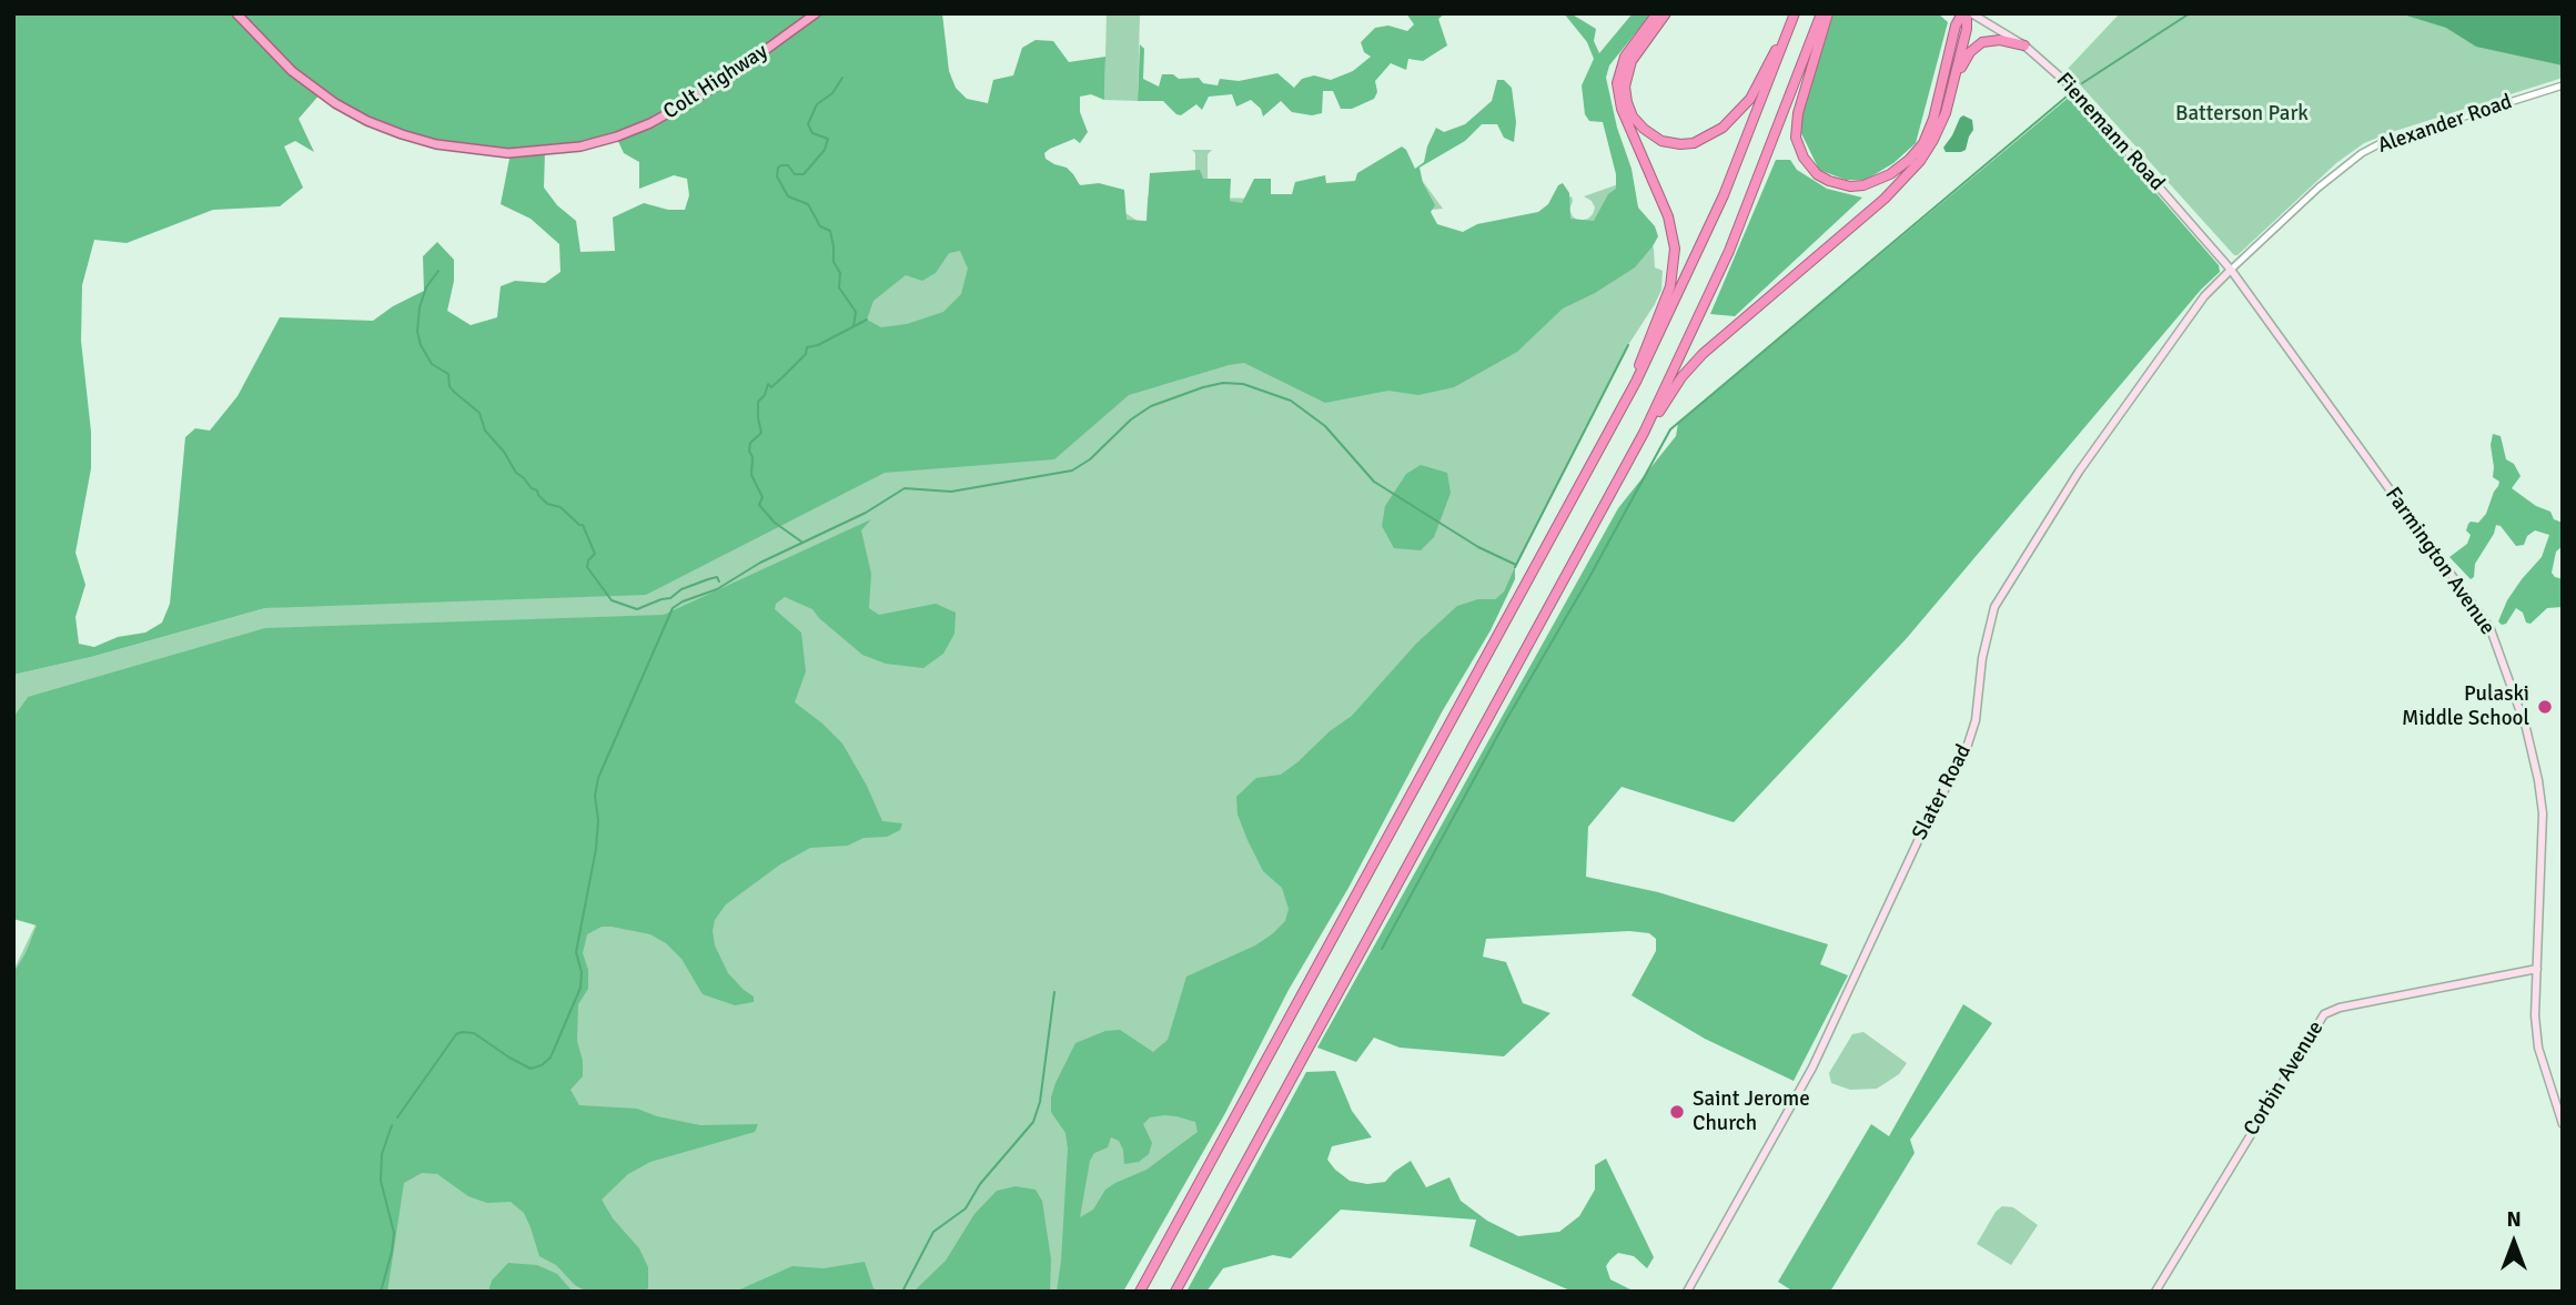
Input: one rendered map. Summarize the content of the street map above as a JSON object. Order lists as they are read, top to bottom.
{
  "streets": {
    "highway": ["Colt Highway"],
    "main road": [
      "Fienemann Road",
      "Farmington Avenue",
      "Slater Road",
      "Corbin Avenue"
    ],
    "street": ["Alexander Road"]
  },
  "crossings": [
    ["Alexander Road", "Fienemann Road"],
    ["Alexander Road", "Farmington Avenue"],
    ["Alexander Road", "Slater Road"],
    ["Fienemann Road", "Farmington Avenue"],
    ["Fienemann Road", "Slater Road"],
    ["Farmington Avenue", "Slater Road"],
    ["Farmington Avenue", "Corbin Avenue"]
  ],
  "parks": ["Batterson Park"],
  "places": ["Pulaski Middle School", "Saint Jerome Church"],
  "north": "top"
}
